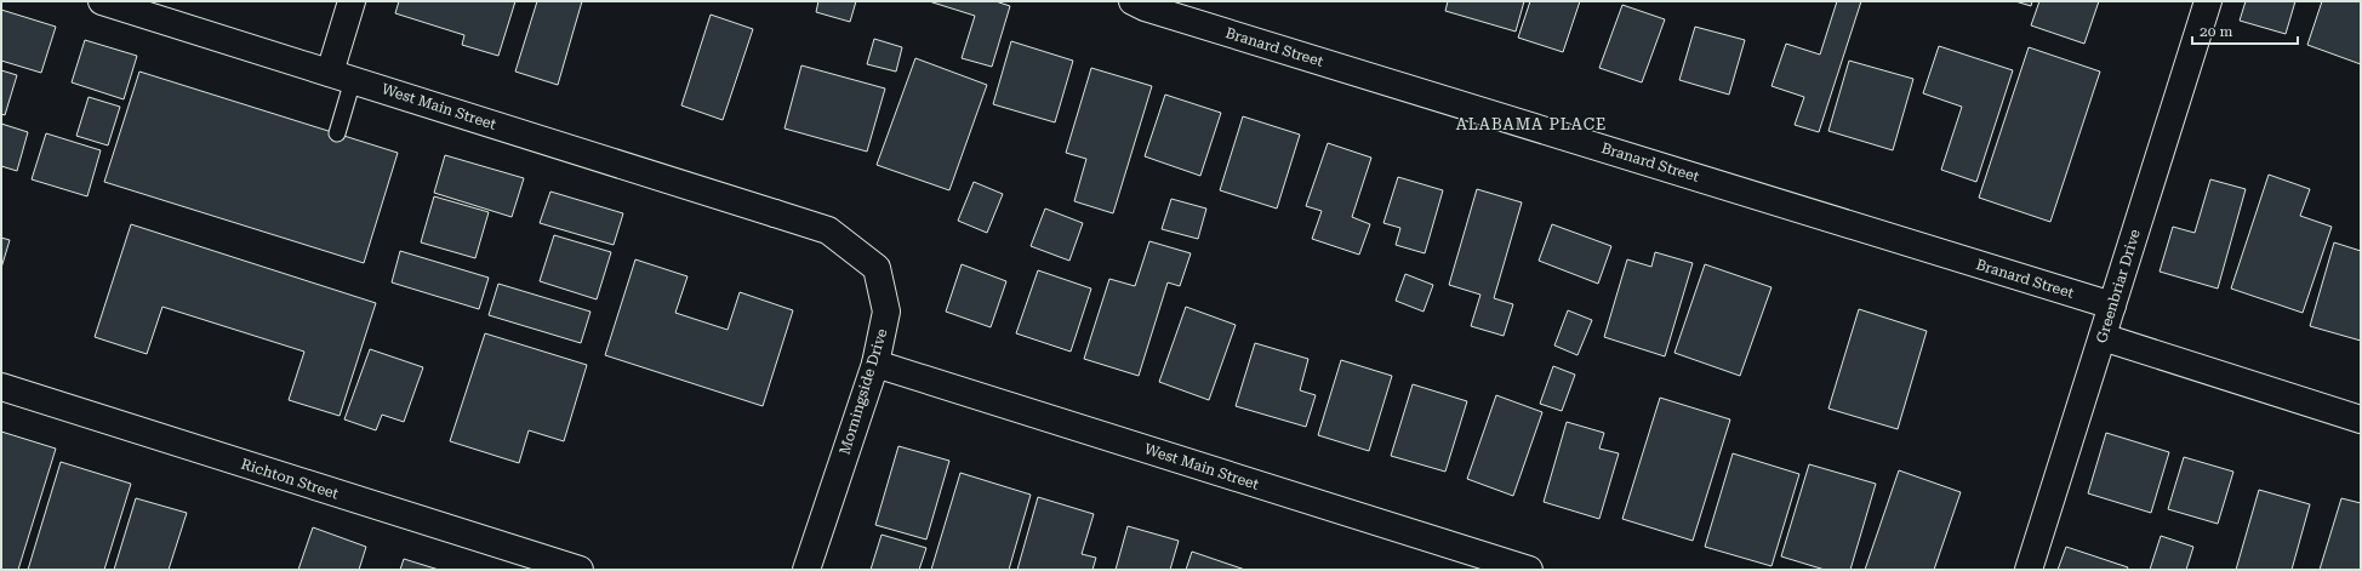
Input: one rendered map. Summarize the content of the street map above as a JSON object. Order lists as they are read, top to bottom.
{
  "streets": {
    "street": [
      "Branard Street",
      "West Main Street",
      "Greenbriar Drive",
      "Morningside Drive",
      "Richton Street"
    ]
  },
  "crossings": [
    ["Branard Street", "Greenbriar Drive"],
    ["West Main Street", "Morningside Drive"]
  ],
  "districts": ["ALABAMA PLACE"],
  "scale_bar": "20 m"
}
